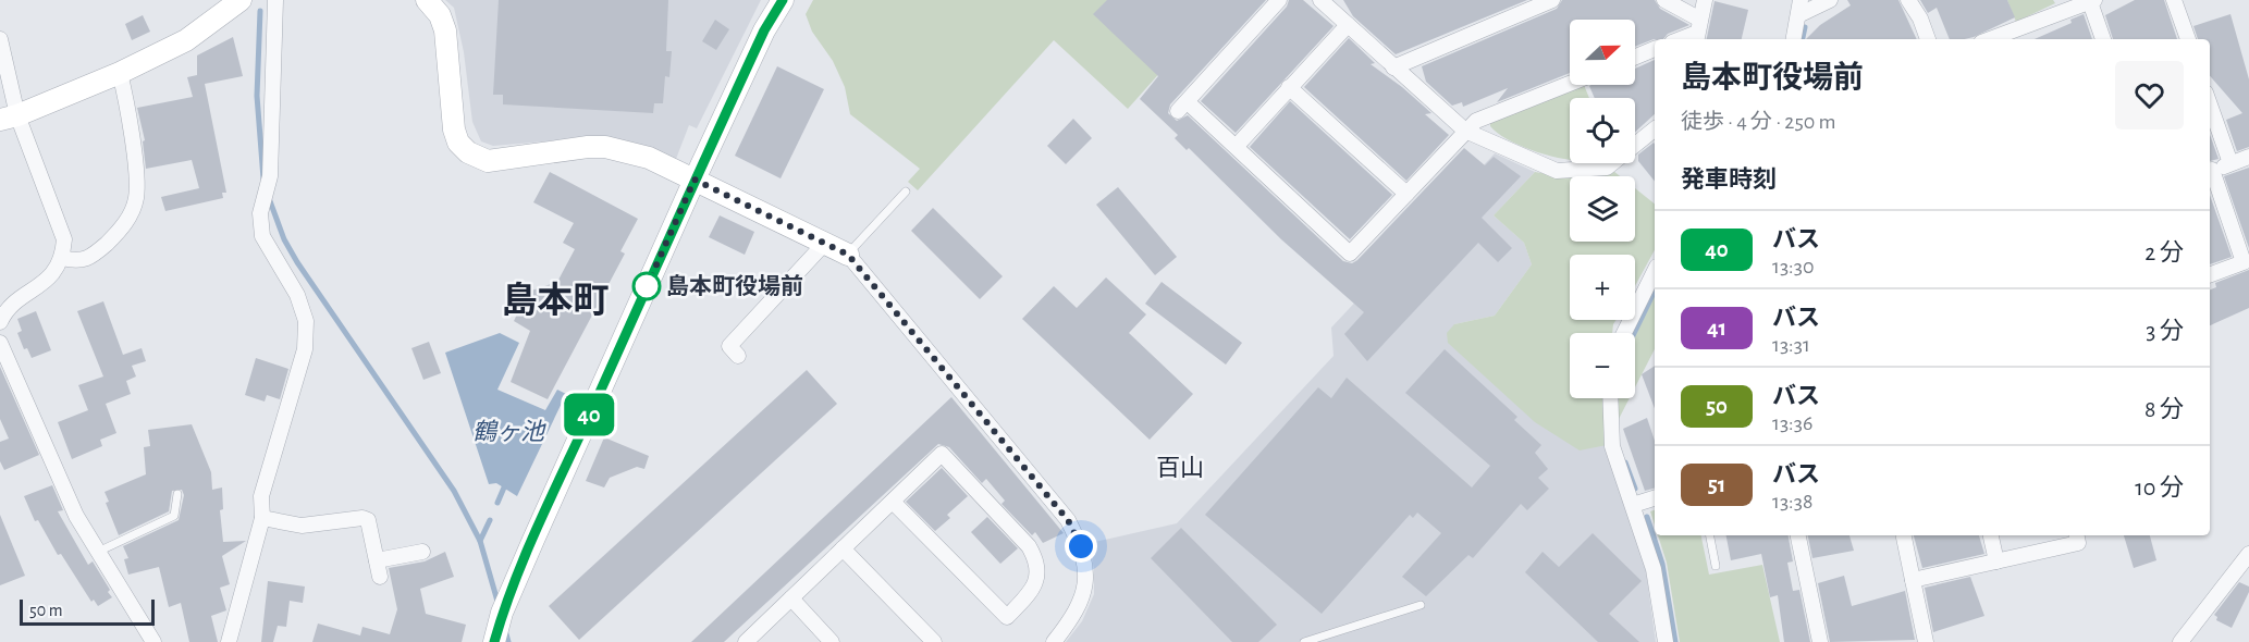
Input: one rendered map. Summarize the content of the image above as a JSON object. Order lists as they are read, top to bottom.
{
  "districts": ["島本町", "百山"],
  "water": ["鶴ヶ池"],
  "places": ["島本町役場前"],
  "lines": ["bus line 40"],
  "scale_bar": "50 m",
  "north": "right",
  "page": {
    "on_map": "40",
    "map_buttons": ["+", "−"],
    "heading": [
      ["島本町役場前", "徒歩 · 4 分 · 250 m"],
      "発車時刻"
    ],
    "list": [
      {
        "mark": "40",
        "name": "バス",
        "note": "13:30",
        "value": "2 分"
      },
      {
        "mark": "41",
        "name": "バス",
        "note": "13:31",
        "value": "3 分"
      },
      {
        "mark": "50",
        "name": "バス",
        "note": "13:36",
        "value": "8 分"
      },
      {
        "mark": "51",
        "name": "バス",
        "note": "13:38",
        "value": "10 分"
      }
    ],
    "scale": "50 m"
  }
}
